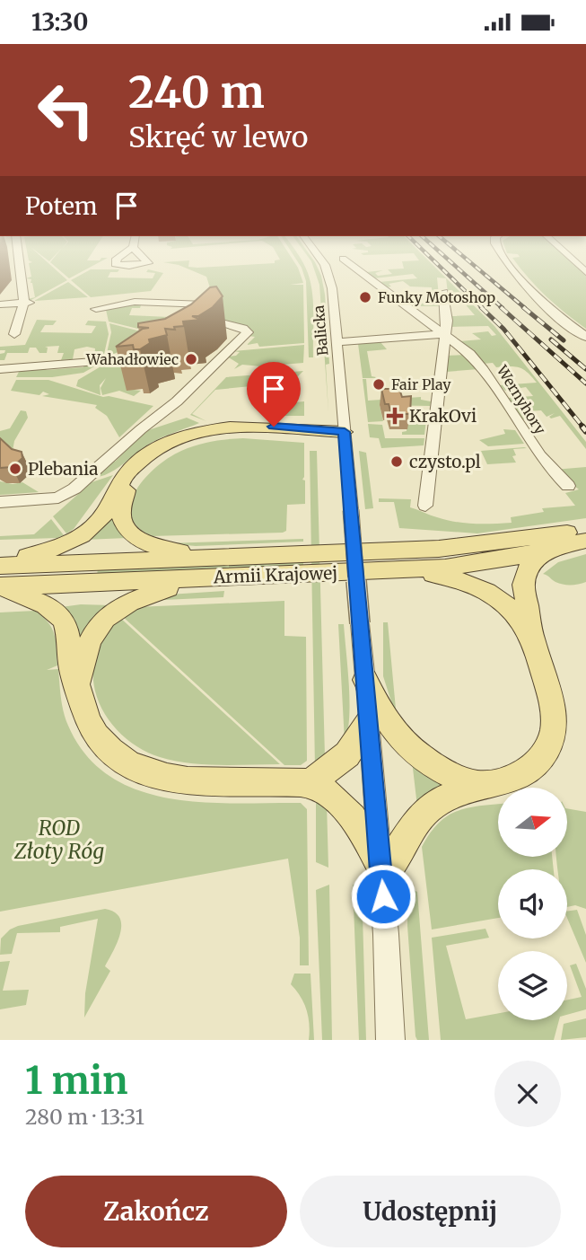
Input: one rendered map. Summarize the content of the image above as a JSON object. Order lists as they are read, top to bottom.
{
  "streets": {
    "main road": ["Armii Krajowej"],
    "street": ["Balicka", "Wernyhory"]
  },
  "parks": ["ROD Złoty Róg"],
  "places": {
    "other": [
      "Funky Motoshop",
      "Wahadłowiec",
      "Fair Play",
      "czysto.pl",
      "Plebania"
    ],
    "health": ["KrakOvi"]
  },
  "north": "right",
  "page": {
    "status": "13:30",
    "turn": ["240 m", "Skręć w lewo"],
    "then": "Potem",
    "heading": ["1 min", "280 m · 13:31"],
    "buttons": ["Zakończ", "Udostępnij"]
  }
}
